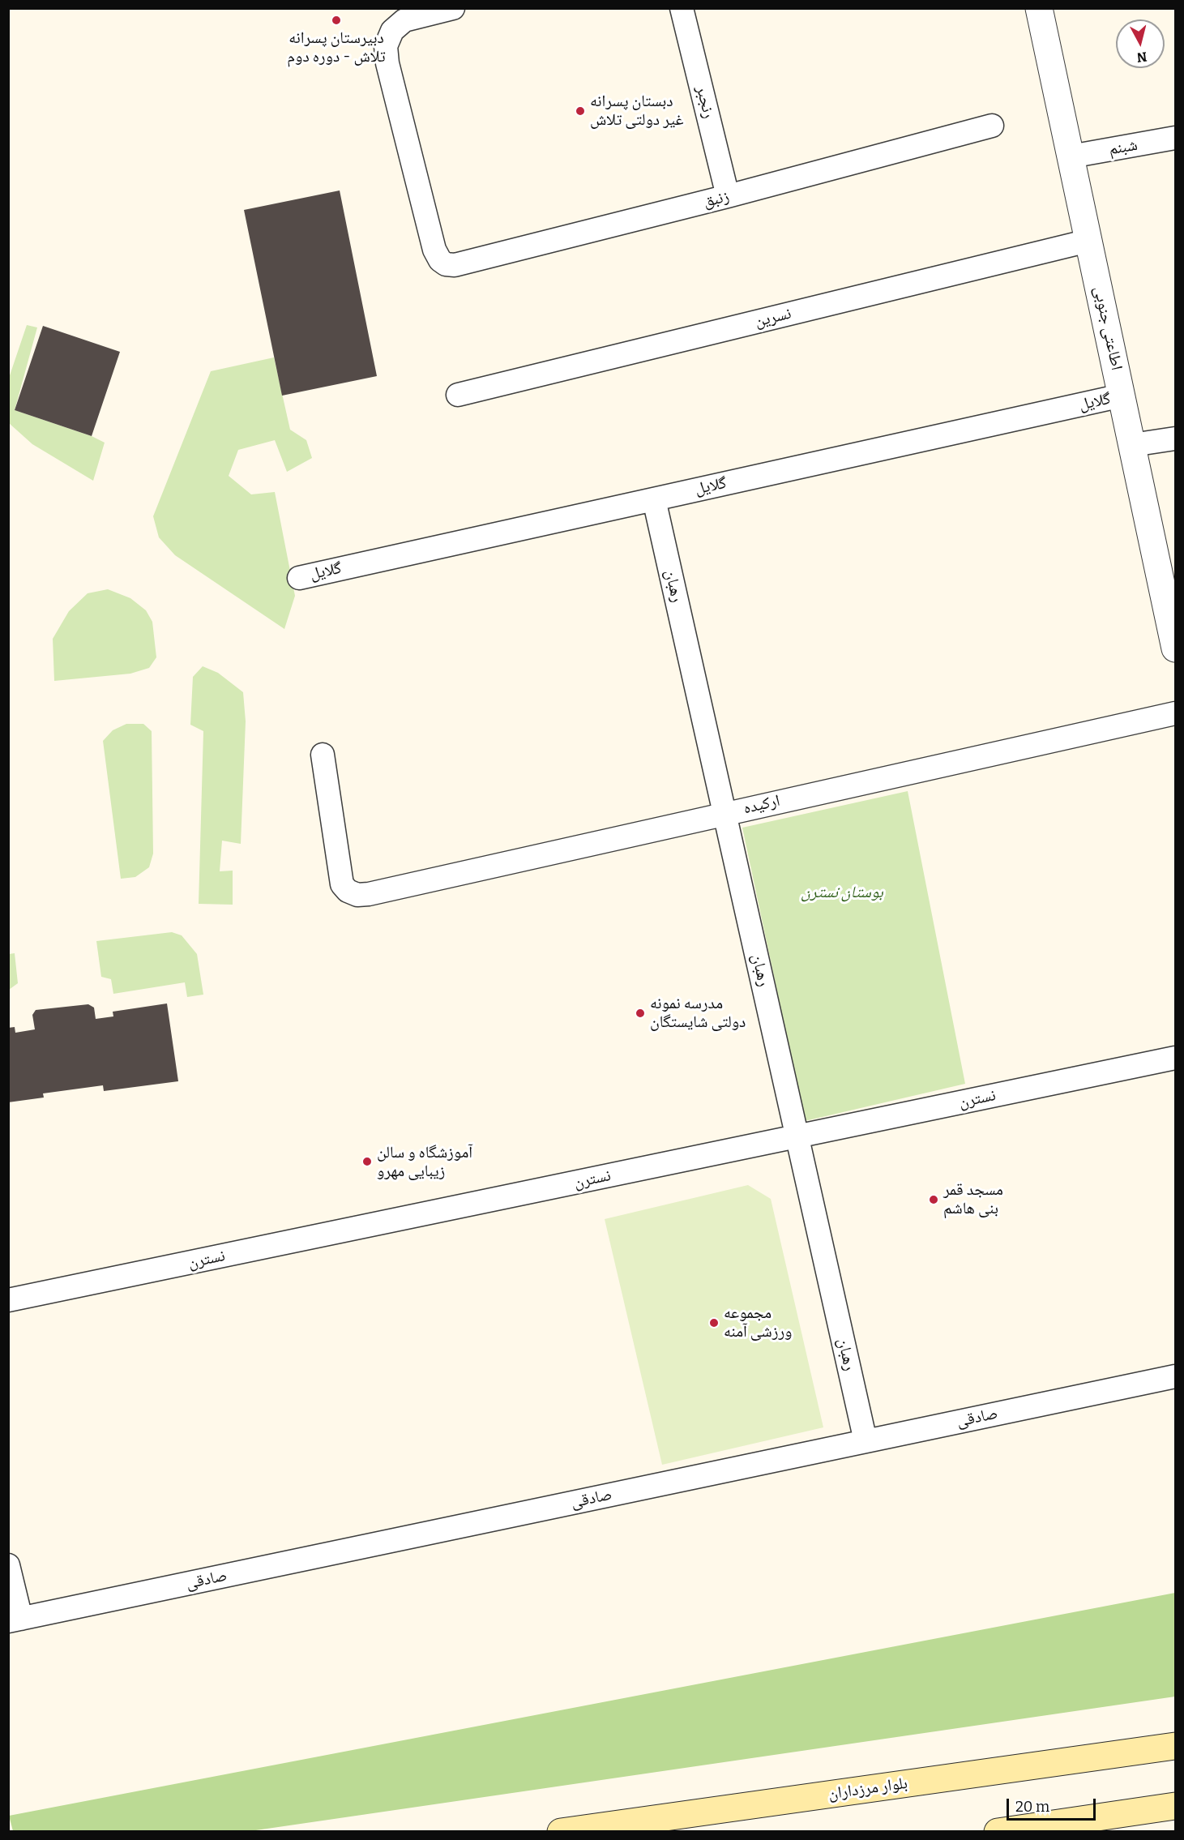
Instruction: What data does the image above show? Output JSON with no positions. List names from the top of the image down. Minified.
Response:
{"streets":{"main road":["بلوار مرزداران"],"street":["رنجبر","شبنم","زنبق","نسرین","اطاعتی جنوبی","گلایل","رهبان","ارکیده","نسترن","صادقی"]},"crossings":[["رنجبر","زنبق"],["شبنم","اطاعتی جنوبی"],["نسرین","اطاعتی جنوبی"],["اطاعتی جنوبی","گلایل"],["گلایل","رهبان"],["رهبان","ارکیده"],["رهبان","نسترن"],["رهبان","صادقی"]],"parks":["بوستان نسترن"],"places":["دبیرستان پسرانه تلاش - دوره دوم","دبستان پسرانه غیر دولتی تلاش","مدرسه نمونه دولتی شایستگان","آموزشگاه و سالن زیبایی مهرو","مسجد قمر بنی هاشم","مجموعه ورزشی آمنه"],"scale_bar":"20 m","north":"bottom"}
